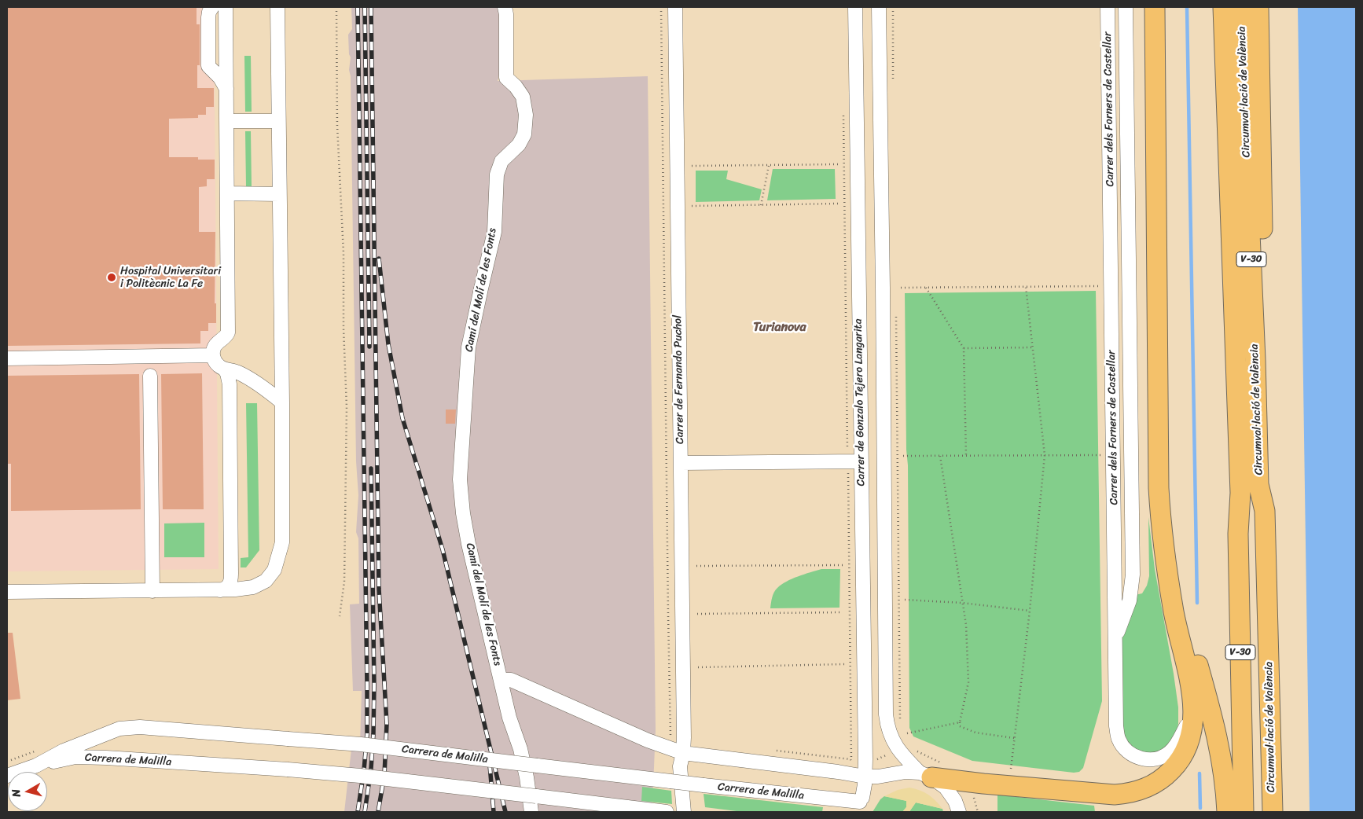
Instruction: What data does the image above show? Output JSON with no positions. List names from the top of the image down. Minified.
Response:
{"streets":{"highway":["Circumval·lació de València","V-30"],"street":["Carrer dels Forners de Castellar","Camí del Molí de les Fonts","Carrer de Fernando Puchol","Carrer de Gonzalo Tejero Langarita","Carrera de Malilla"]},"crossings":[["Carrer de Gonzalo Tejero Langarita","Carrera de Malilla"]],"districts":["Turianova"],"places":["Hospital Universitari i Politècnic La Fe"],"north":"left"}
